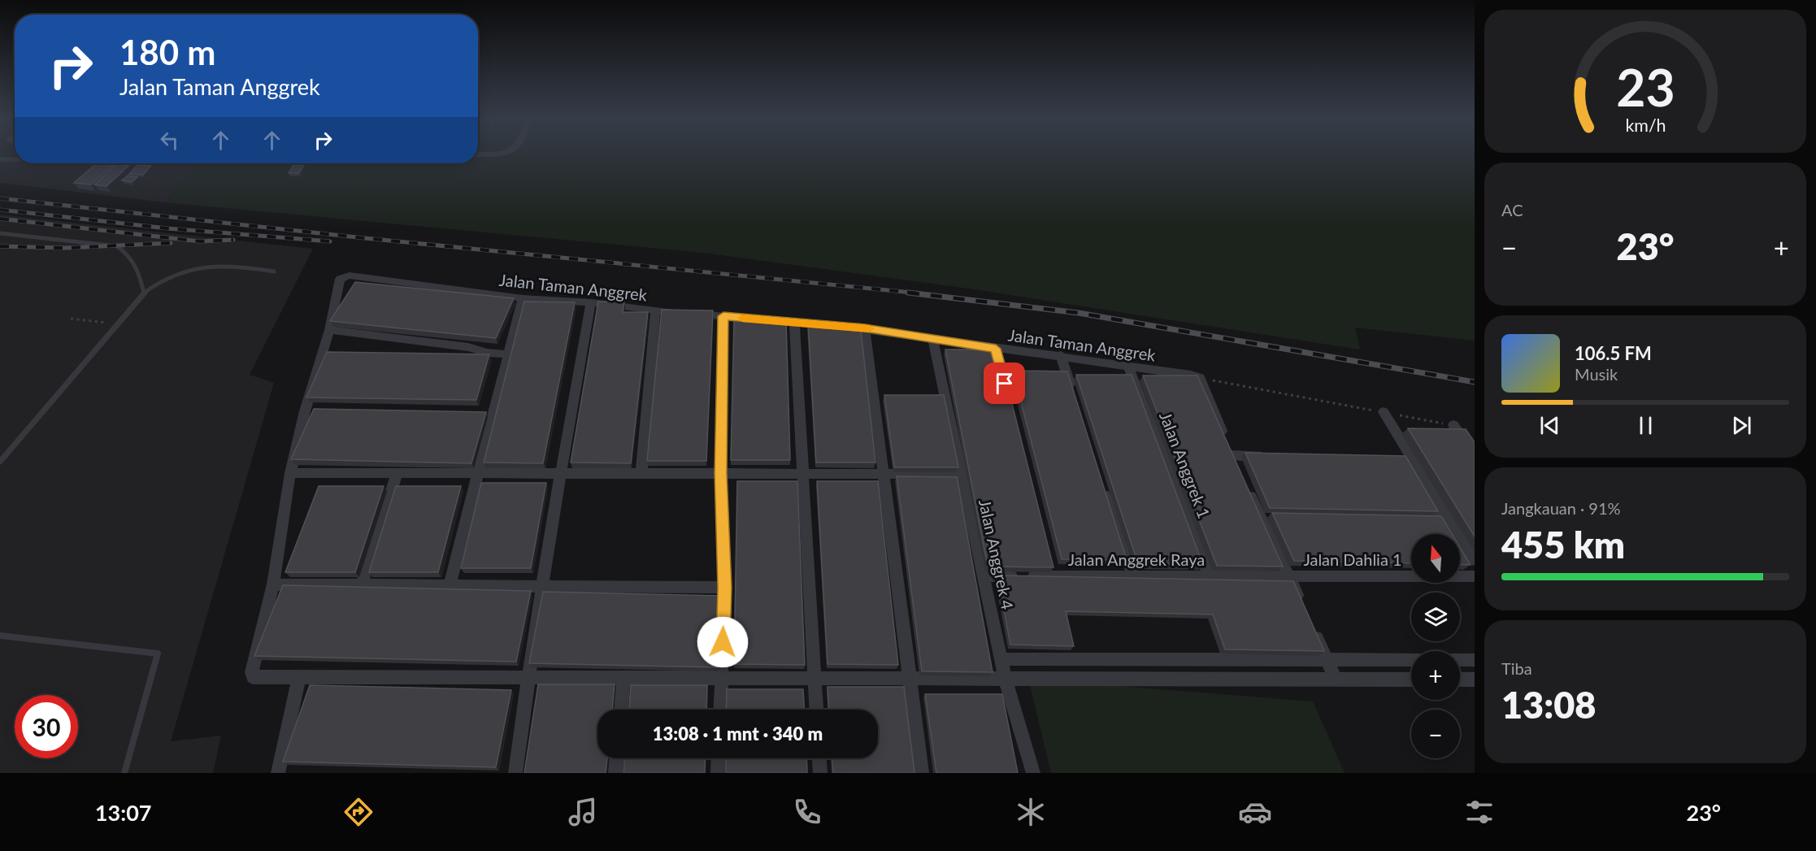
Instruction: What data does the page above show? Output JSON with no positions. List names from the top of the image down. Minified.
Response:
{"streets":{"street":["Jalan Taman Anggrek","Jalan Anggrek 1","Jalan Anggrek 4","Jalan Anggrek Raya","Jalan Dahlia 1"]},"crossings":[["Jalan Taman Anggrek","Jalan Anggrek 1"],["Jalan Taman Anggrek","Jalan Anggrek 4"],["Jalan Anggrek 1","Jalan Anggrek Raya"],["Jalan Anggrek 4","Jalan Anggrek Raya"],["Jalan Anggrek Raya","Jalan Dahlia 1"]],"north":"top","page":{"turn":["180 m","Jalan Taman Anggrek"],"tile":["AC",["Jangkauan · 91%","455 km"],["Tiba","13:08"]],"heat":["−","23°","+"],"song":["106.5 FM","Musik"],"map_buttons":["+","−"],"limit":"30","trip":"13:08 · 1 mnt · 340 m","tabs":["13:07","23°"],"gauge":["23","km/h"]}}
